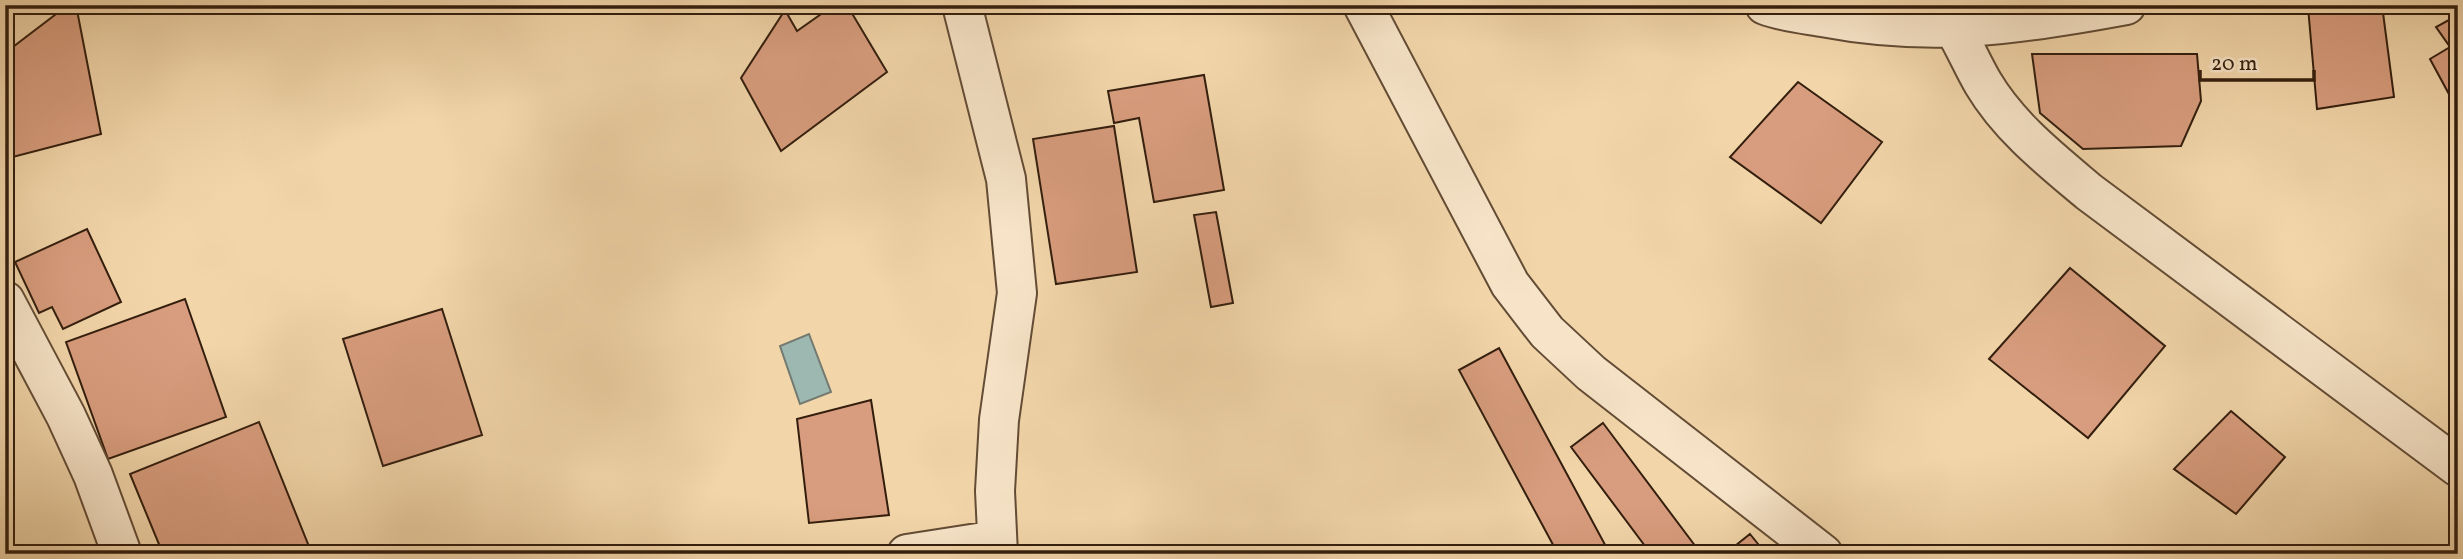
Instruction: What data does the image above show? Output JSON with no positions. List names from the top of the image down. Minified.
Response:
{"scale_bar":"20 m"}
